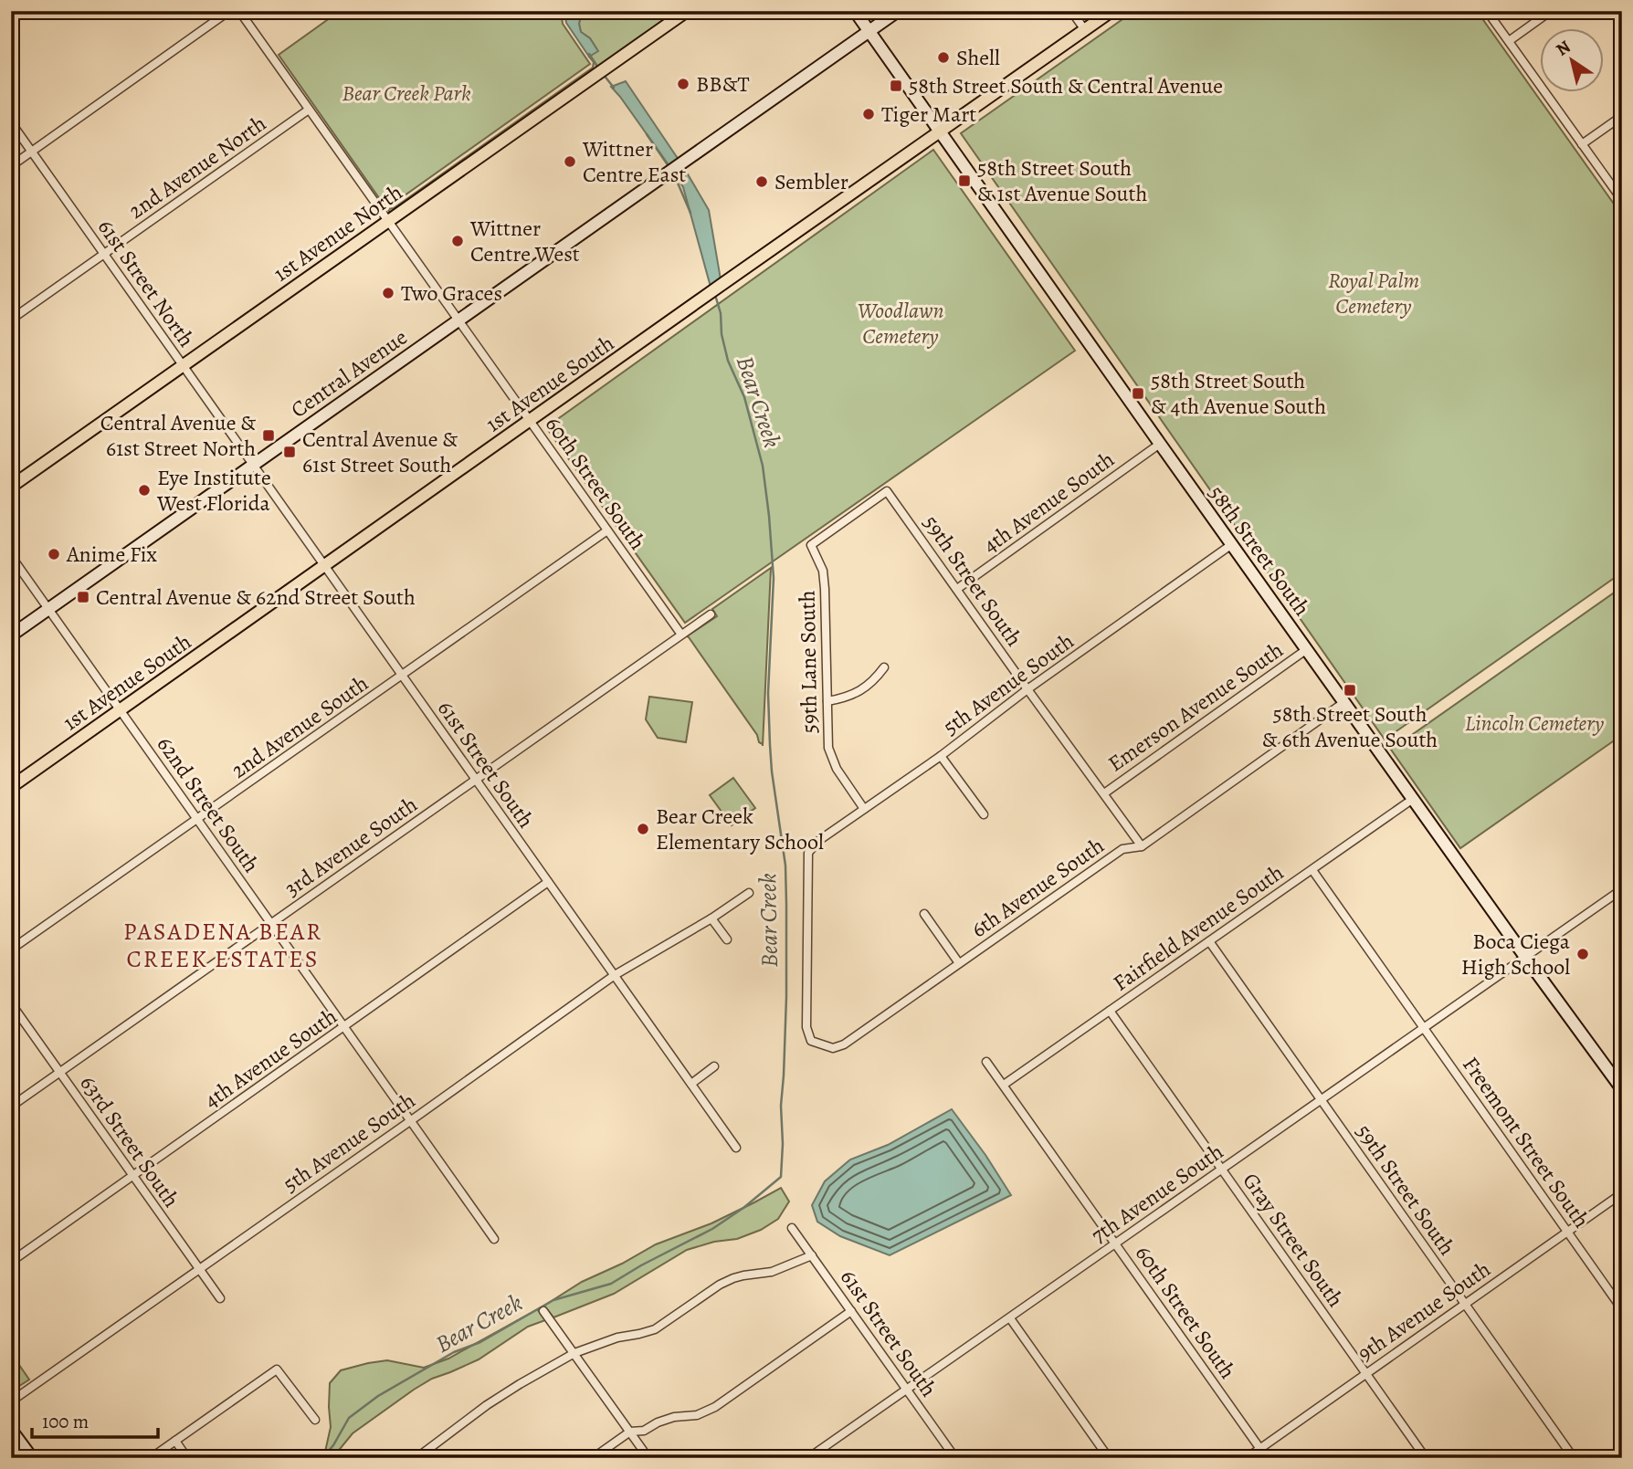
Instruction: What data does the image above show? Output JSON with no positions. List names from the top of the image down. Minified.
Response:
{"streets":{"main road":["1st Avenue North","1st Avenue South"],"street":["2nd Avenue North","61st Street North","Central Avenue","60th Street South","4th Avenue South","58th Street South","59th Street South","59th Lane South","5th Avenue South","Emerson Avenue South","2nd Avenue South","61st Street South","62nd Street South","3rd Avenue South","6th Avenue South","Fairfield Avenue South","63rd Street South","Freemont Street South","7th Avenue South","Gray Street South","9th Avenue South"]},"crossings":[["2nd Avenue North","61st Street North"],["2nd Avenue North","60th Street South"],["1st Avenue North","61st Street North"],["1st Avenue North","60th Street South"],["61st Street North","Central Avenue"],["61st Street North","61st Street South"],["Central Avenue","60th Street South"],["Central Avenue","58th Street South"],["Central Avenue","61st Street South"],["Central Avenue","62nd Street South"],["1st Avenue South","60th Street South"],["1st Avenue South","58th Street South"],["1st Avenue South","61st Street South"],["1st Avenue South","62nd Street South"],["60th Street South","2nd Avenue South"],["60th Street South","3rd Avenue South"],["60th Street South","Fairfield Avenue South"],["60th Street South","7th Avenue South"],["60th Street South","9th Avenue South"],["4th Avenue South","58th Street South"],["4th Avenue South","59th Street South"],["4th Avenue South","61st Street South"],["4th Avenue South","62nd Street South"],["4th Avenue South","63rd Street South"],["58th Street South","5th Avenue South"],["58th Street South","Emerson Avenue South"],["58th Street South","6th Avenue South"],["58th Street South","Fairfield Avenue South"],["58th Street South","7th Avenue South"],["59th Street South","59th Lane South"],["59th Street South","5th Avenue South"],["59th Street South","Emerson Avenue South"],["59th Street South","6th Avenue South"],["59th Street South","Fairfield Avenue South"],["59th Street South","7th Avenue South"],["59th Street South","9th Avenue South"],["59th Lane South","5th Avenue South"],["5th Avenue South","61st Street South"],["5th Avenue South","62nd Street South"],["5th Avenue South","6th Avenue South"],["5th Avenue South","63rd Street South"],["2nd Avenue South","61st Street South"],["2nd Avenue South","62nd Street South"],["61st Street South","3rd Avenue South"],["61st Street South","7th Avenue South"],["62nd Street South","3rd Avenue South"],["3rd Avenue South","63rd Street South"],["Fairfield Avenue South","Freemont Street South"],["Fairfield Avenue South","Gray Street South"],["Freemont Street South","7th Avenue South"],["Freemont Street South","9th Avenue South"],["7th Avenue South","Gray Street South"],["Gray Street South","9th Avenue South"]],"districts":["PASADENA BEAR CREEK ESTATES"],"water":["Bear Creek"],"parks":["Bear Creek Park","Royal Palm Cemetery","Woodlawn Cemetery","Lincoln Cemetery"],"places":{"other":["Shell","BB&T","Tiger Mart","Wittner Centre East","Sembler","Wittner Centre West","Two Graces","Eye Institute West Florida","Anime Fix","Bear Creek Elementary School","Boca Ciega High School"],"transit":["58th Street South & Central Avenue","58th Street South & 1st Avenue South","58th Street South & 4th Avenue South","Central Avenue & 61st Street North","Central Avenue & 61st Street South","Central Avenue & 62nd Street South","58th Street South & 6th Avenue South"]},"scale_bar":"100 m","north":"top left"}
